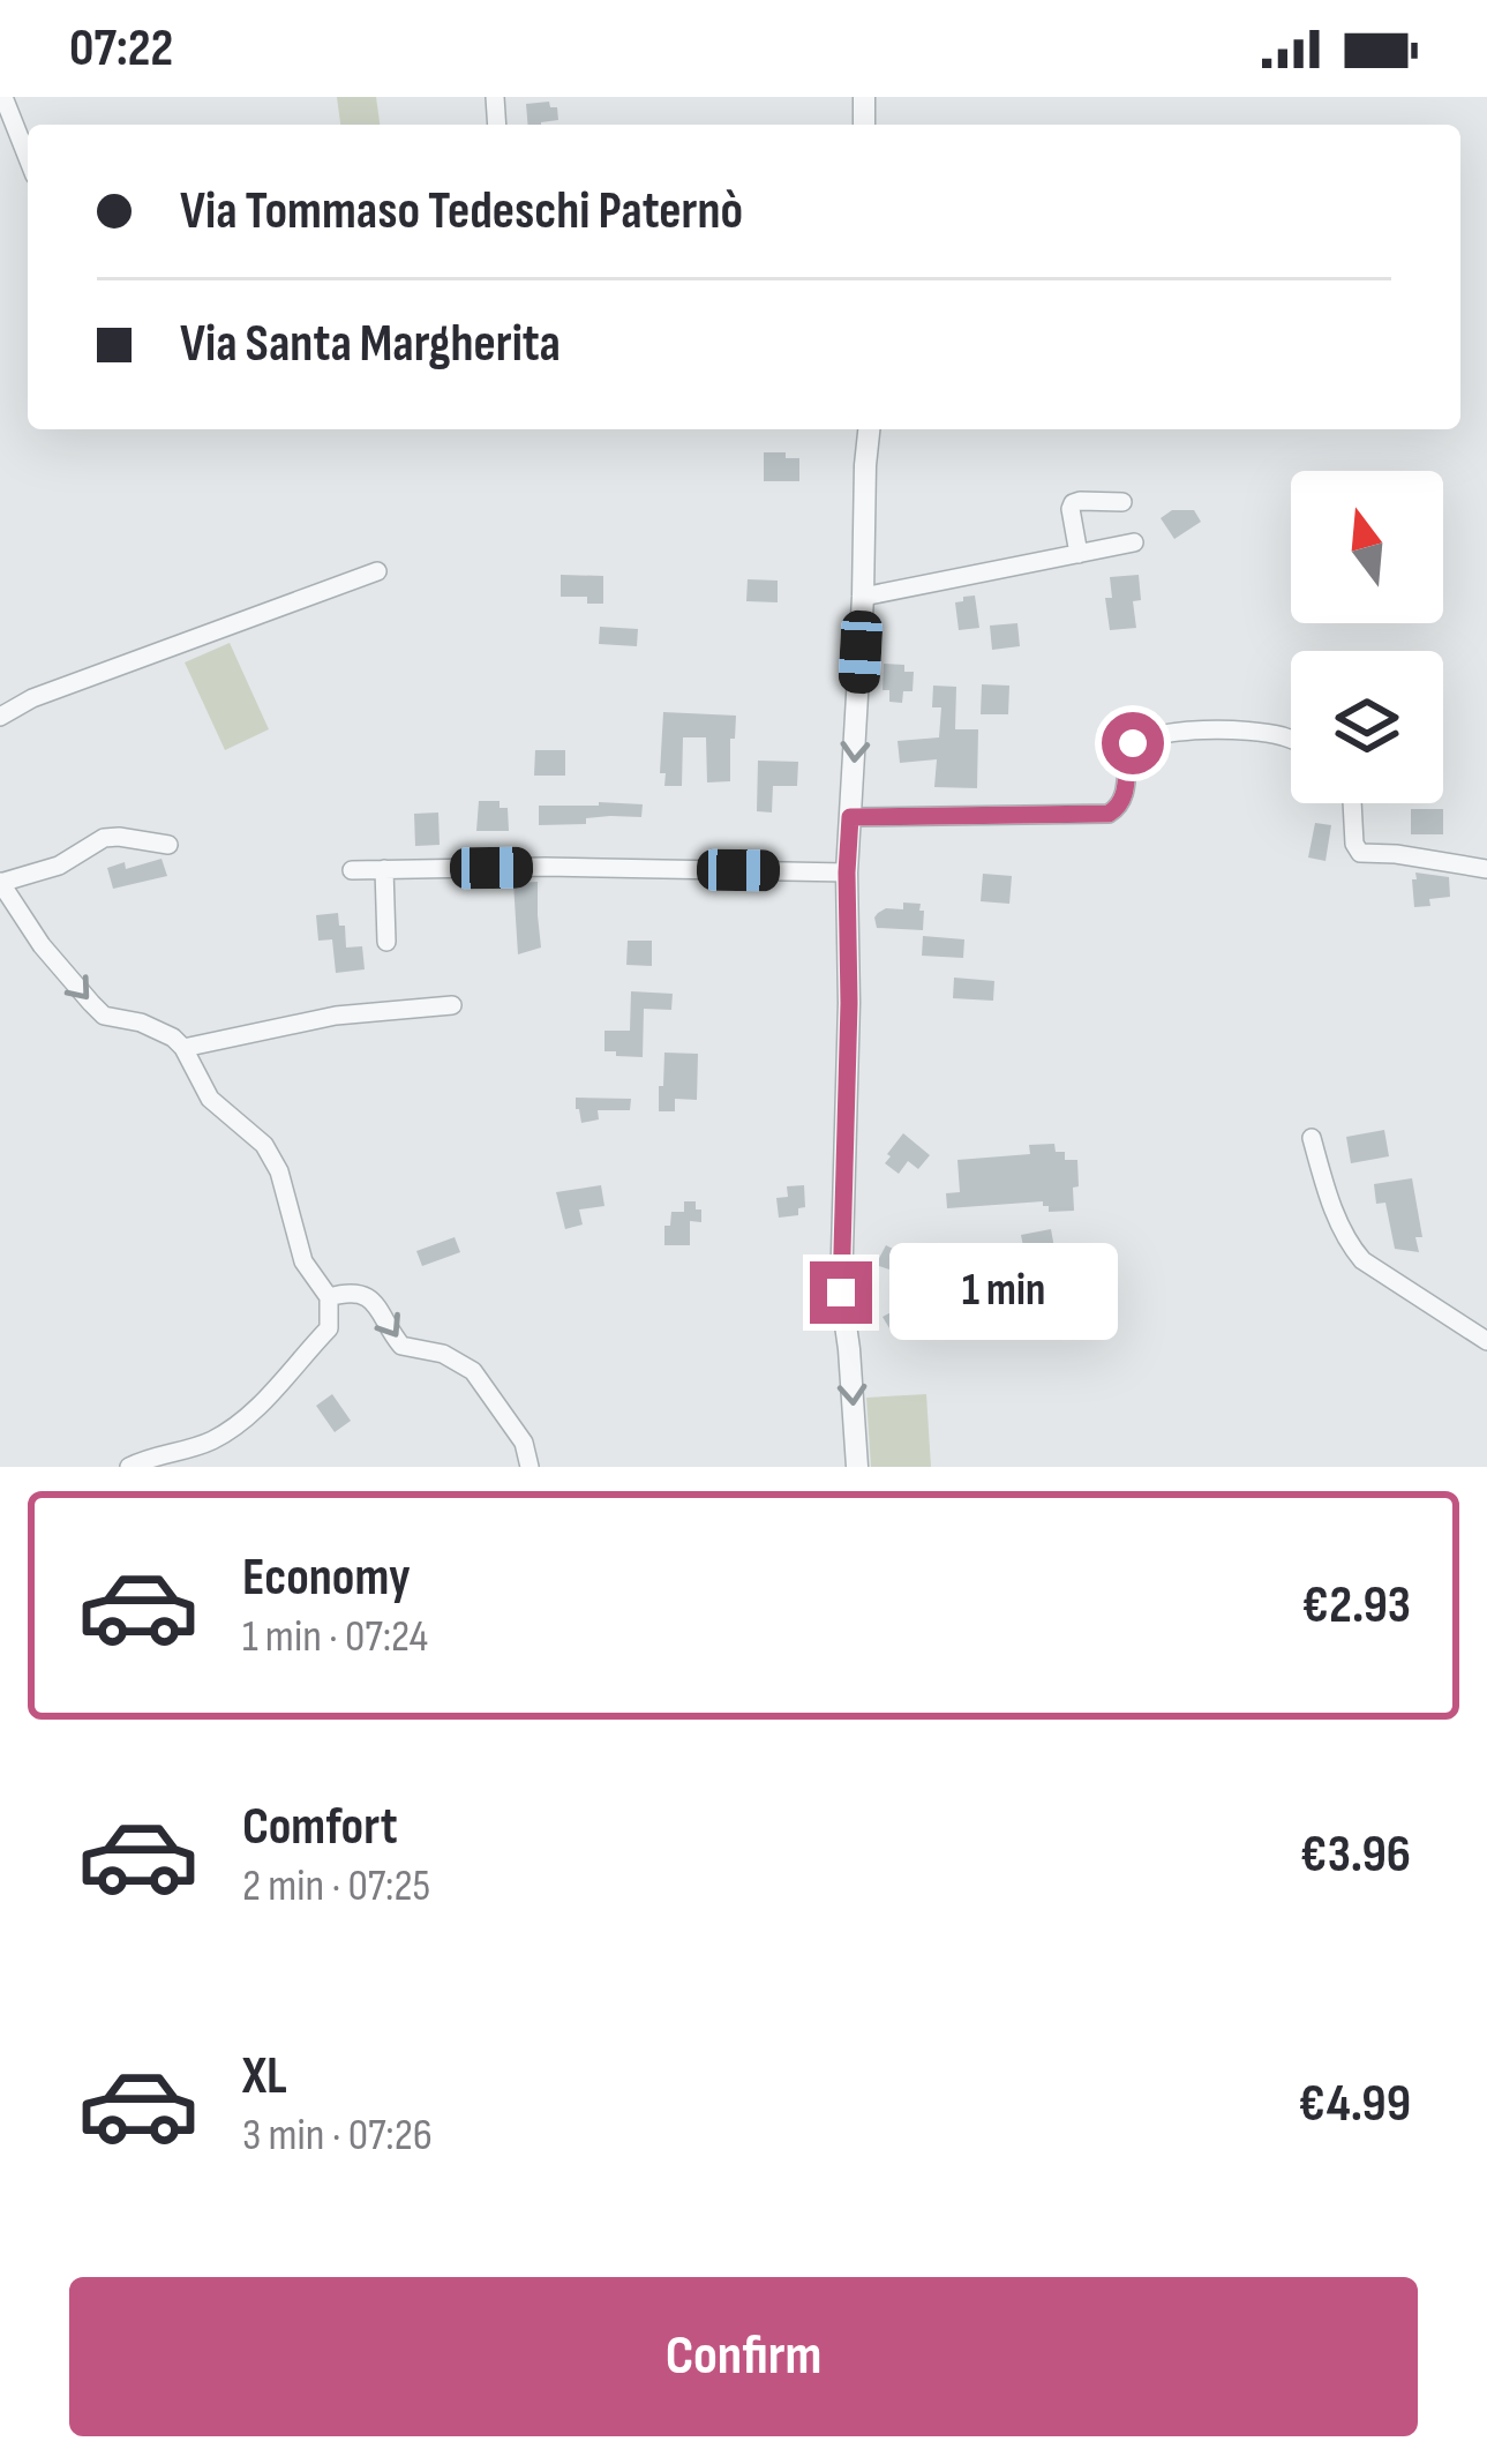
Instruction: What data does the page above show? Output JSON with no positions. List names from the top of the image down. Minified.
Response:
{"north":"top","page":{"status":"07:22","banner":["Via Tommaso Tedeschi Paternò","Via Santa Margherita"],"bubble":"1 min","list":[{"name":"Economy","note":"1 min · 07:24","value":"€2.93"},{"name":"Comfort","note":"2 min · 07:25","value":"€3.96"},{"name":"XL","note":"3 min · 07:26","value":"€4.99"}],"buttons":"Confirm"}}
